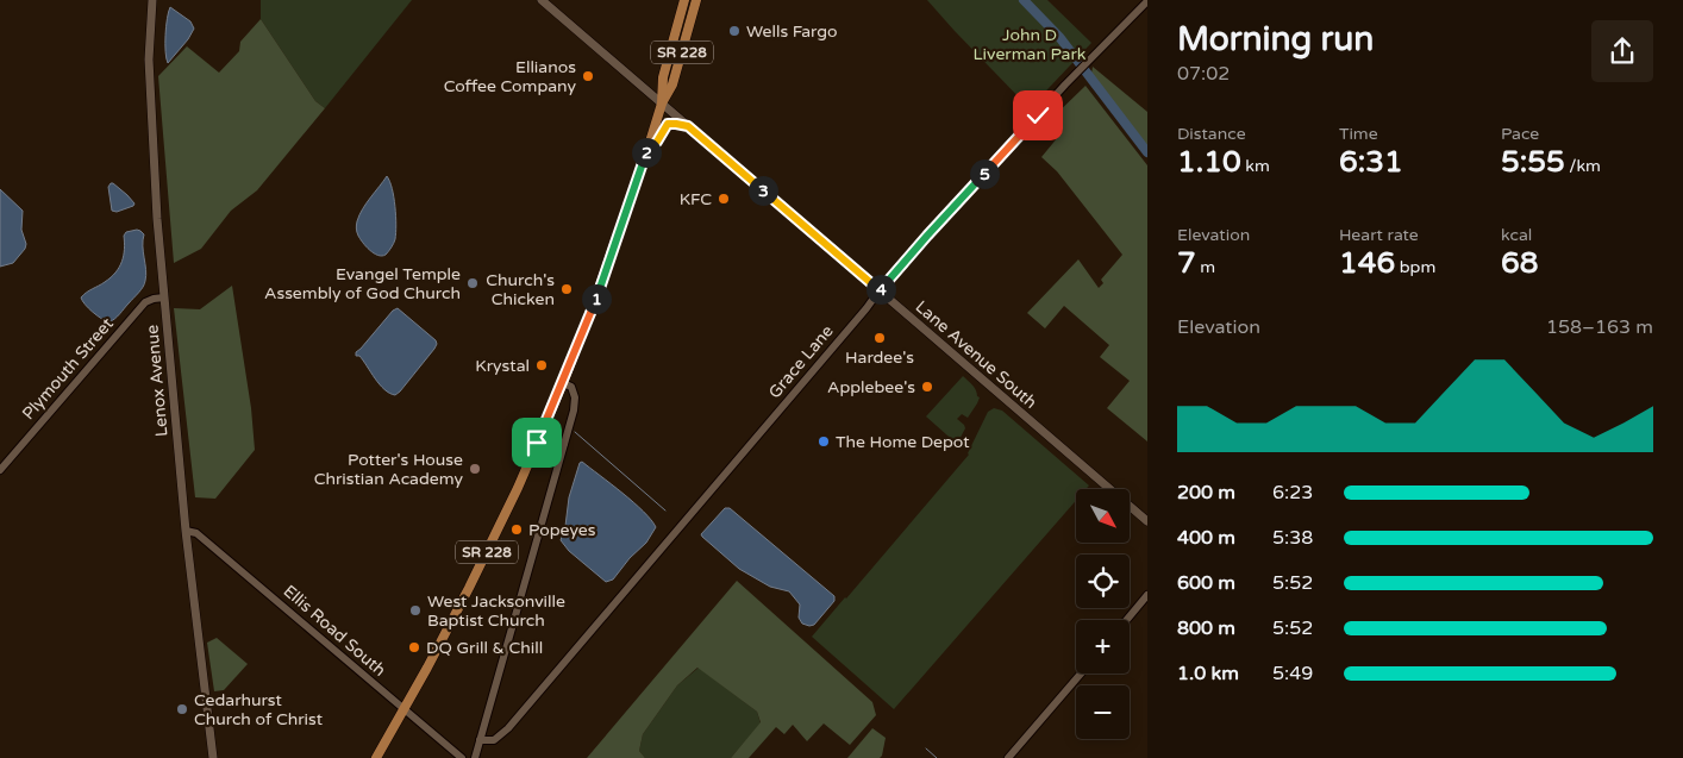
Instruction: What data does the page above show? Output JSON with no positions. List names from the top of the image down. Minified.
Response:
{"streets":{"main road":["SR 228","Lane Avenue South","Lenox Avenue"],"street":["Grace Lane","Plymouth Street","Ellis Road South"]},"crossings":[["SR 228","Lane Avenue South"],["SR 228","Ellis Road South"],["Lane Avenue South","Grace Lane"],["Plymouth Street","Lenox Avenue"],["Lenox Avenue","Ellis Road South"]],"parks":["John D Liverman Park"],"places":["Wells Fargo","Ellianos Coffee Company","KFC","Evangel Temple Assembly of God Church","Church's Chicken","Hardee's","Krystal","Applebee's","The Home Depot","Potter's House Christian Academy","Popeyes","West Jacksonville Baptist Church","DQ Grill & Chill","Cedarhurst Church of Christ"],"north":"bottom right","page":{"heading":["Morning run","07:02"],"stats":[["Distance","1.10 km"],["Time","6:31"],["Pace","5:55 /km"],["Elevation","7 m"],["Heart rate","146 bpm"],["kcal","68"]],"pins":["2","5","3","4","1"],"chart":["Elevation","158–163 m"],"list":[{"name":"200 m","note":"6:23"},{"name":"400 m","note":"5:38"},{"name":"600 m","note":"5:52"},{"name":"800 m","note":"5:52"},{"name":"1.0 km","note":"5:49"}],"map_buttons":["+","−"]}}
